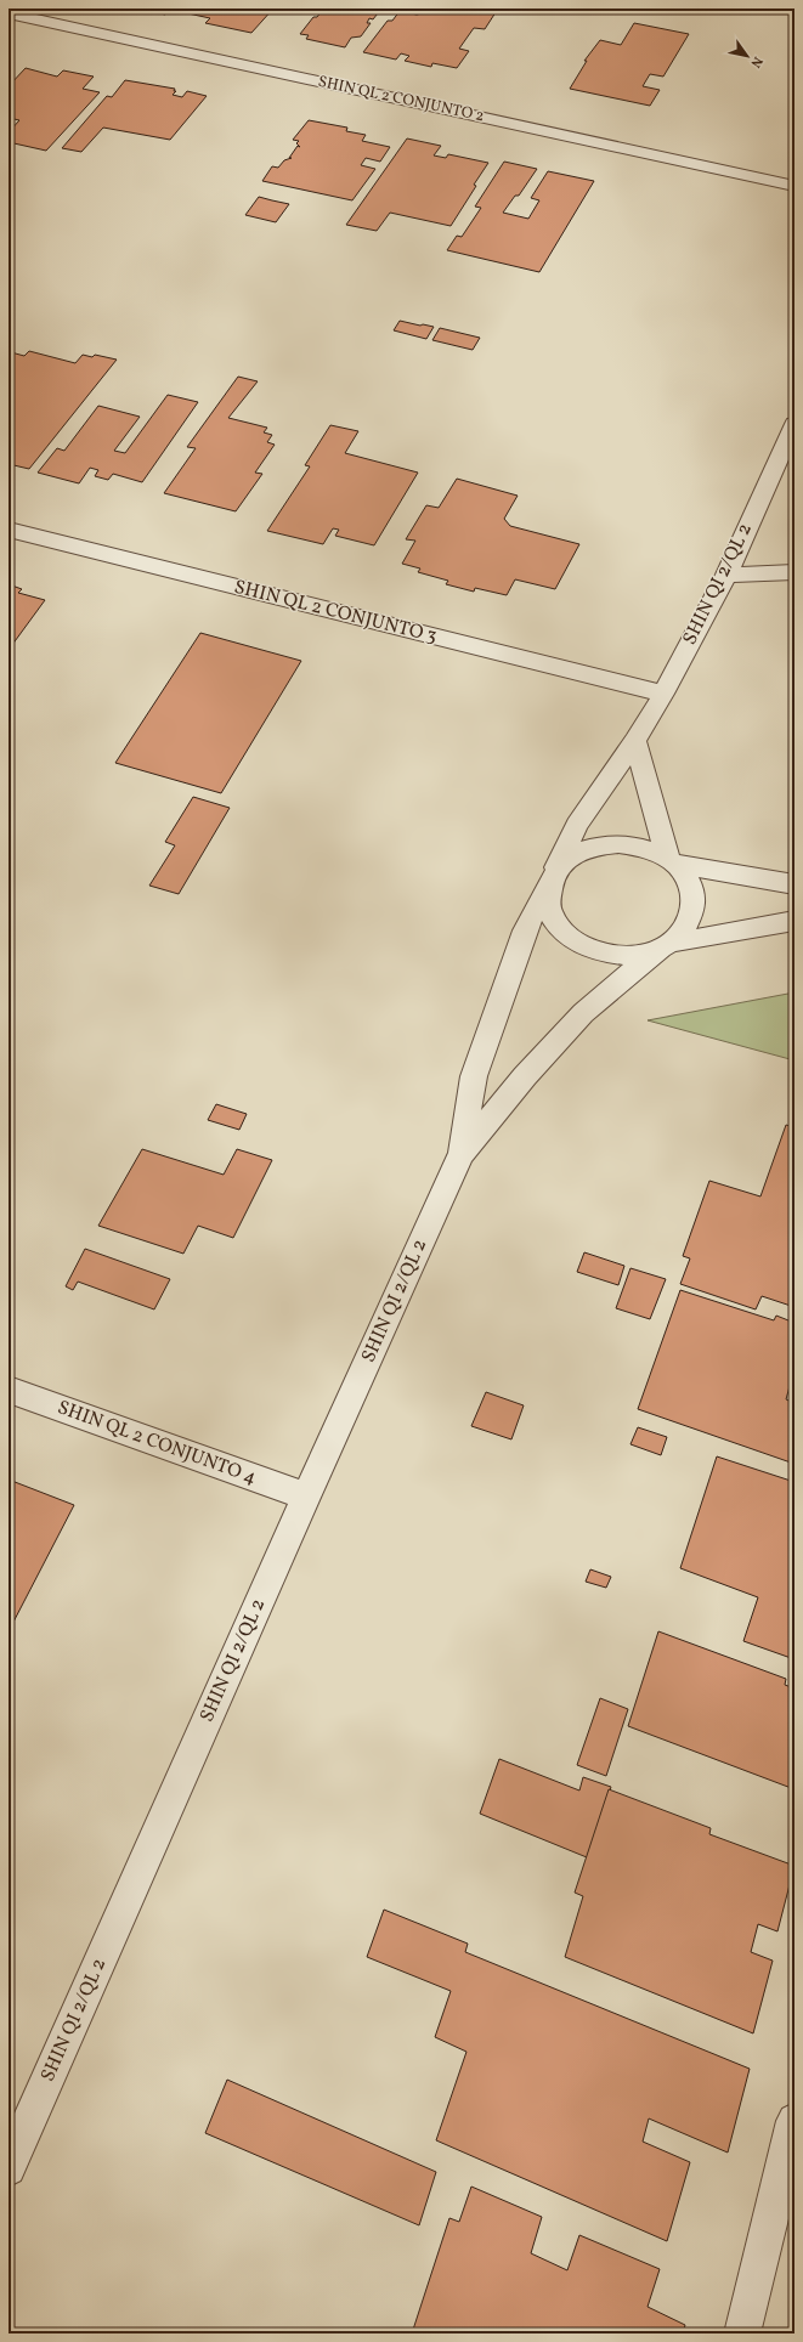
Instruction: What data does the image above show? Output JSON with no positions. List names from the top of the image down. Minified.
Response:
{"streets":{"street":["SHIN QL 2 CONJUNTO 2","SHIN QI 2/QL 2","SHIN QL 2 CONJUNTO 3","SHIN QL 2 CONJUNTO 4"]},"crossings":[["SHIN QI 2/QL 2","SHIN QL 2 CONJUNTO 3"],["SHIN QI 2/QL 2","SHIN QL 2 CONJUNTO 4"]],"north":"bottom right"}
